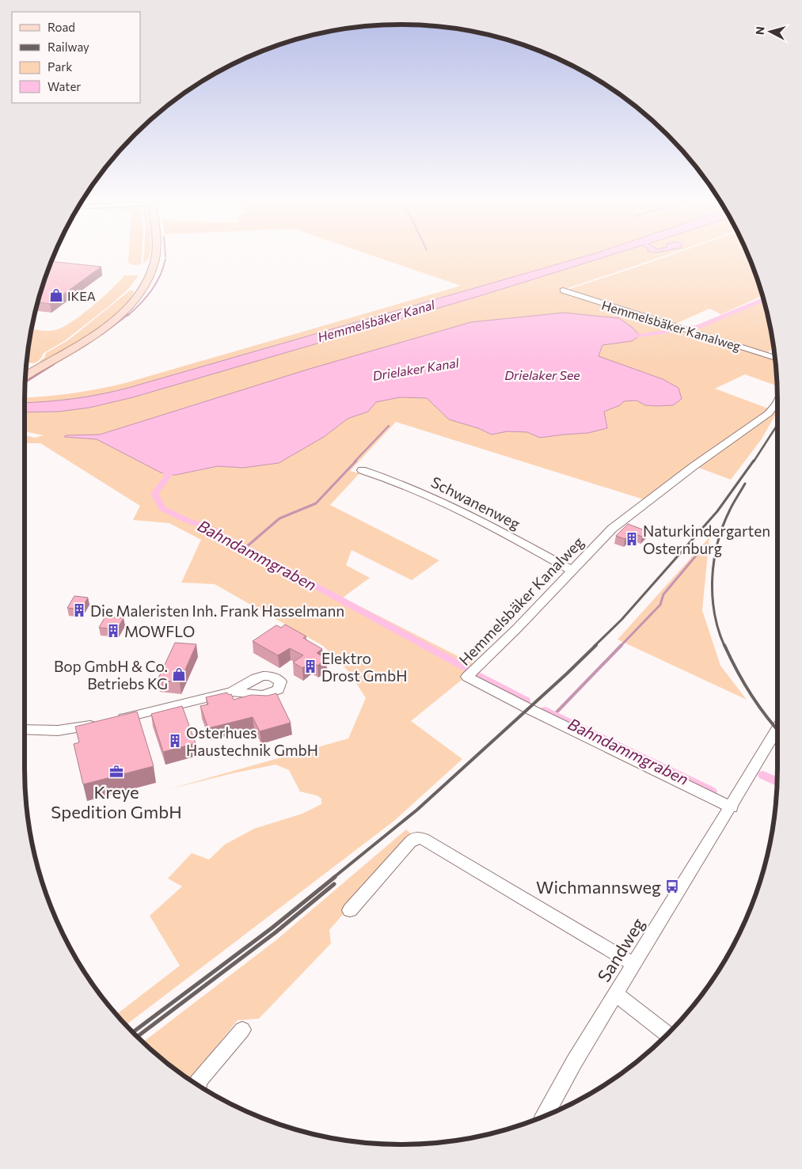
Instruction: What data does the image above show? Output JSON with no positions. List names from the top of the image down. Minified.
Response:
{"streets":{"street":["Hemmelsbäker Kanalweg","Schwanenweg","Sandweg"]},"crossings":[["Hemmelsbäker Kanalweg","Schwanenweg"],["Hemmelsbäker Kanalweg","Sandweg"]],"water":["Hemmelsbäker Kanal","Drielaker Kanal","Drielaker See","Bahndammgraben"],"places":{"shop":["IKEA","Bop GmbH & Co. Betriebs KG"],"building":["Naturkindergarten Osternburg","Die Maleristen Inh. Frank Hasselmann","MOWFLO","Elektro Drost GmbH","Osterhues Haustechnik GmbH"],"office":["Kreye Spedition GmbH"],"bus stop":["Wichmannsweg"]},"legend":["Road","Railway","Park","Water"],"north":"left"}
